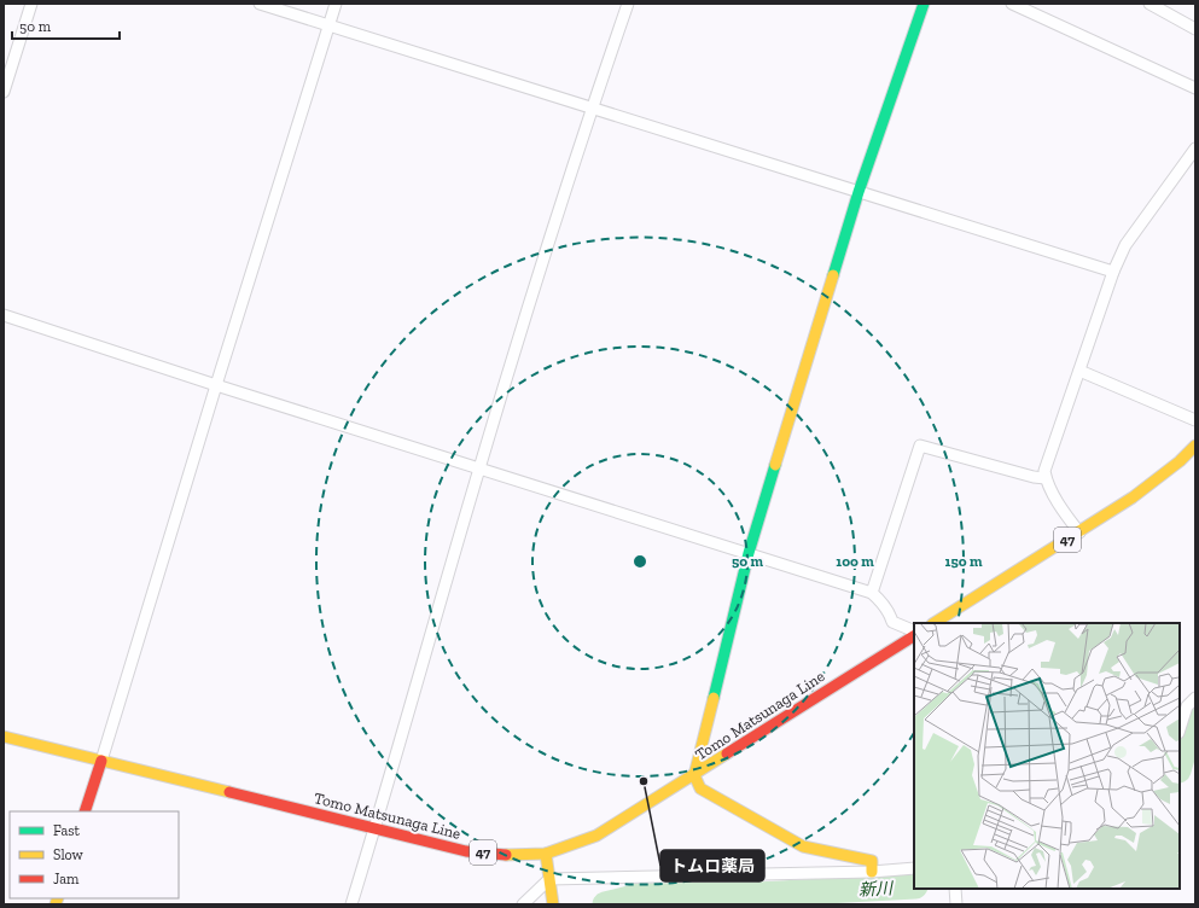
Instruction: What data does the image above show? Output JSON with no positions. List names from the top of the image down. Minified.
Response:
{"streets":{"main road":["47","Tomo Matsunaga Line"]},"water":["新川"],"places":["トムロ薬局"],"legend":["Fast","Slow","Jam"],"scale_bar":"50 m","rings":["50 m","100 m","150 m"]}
